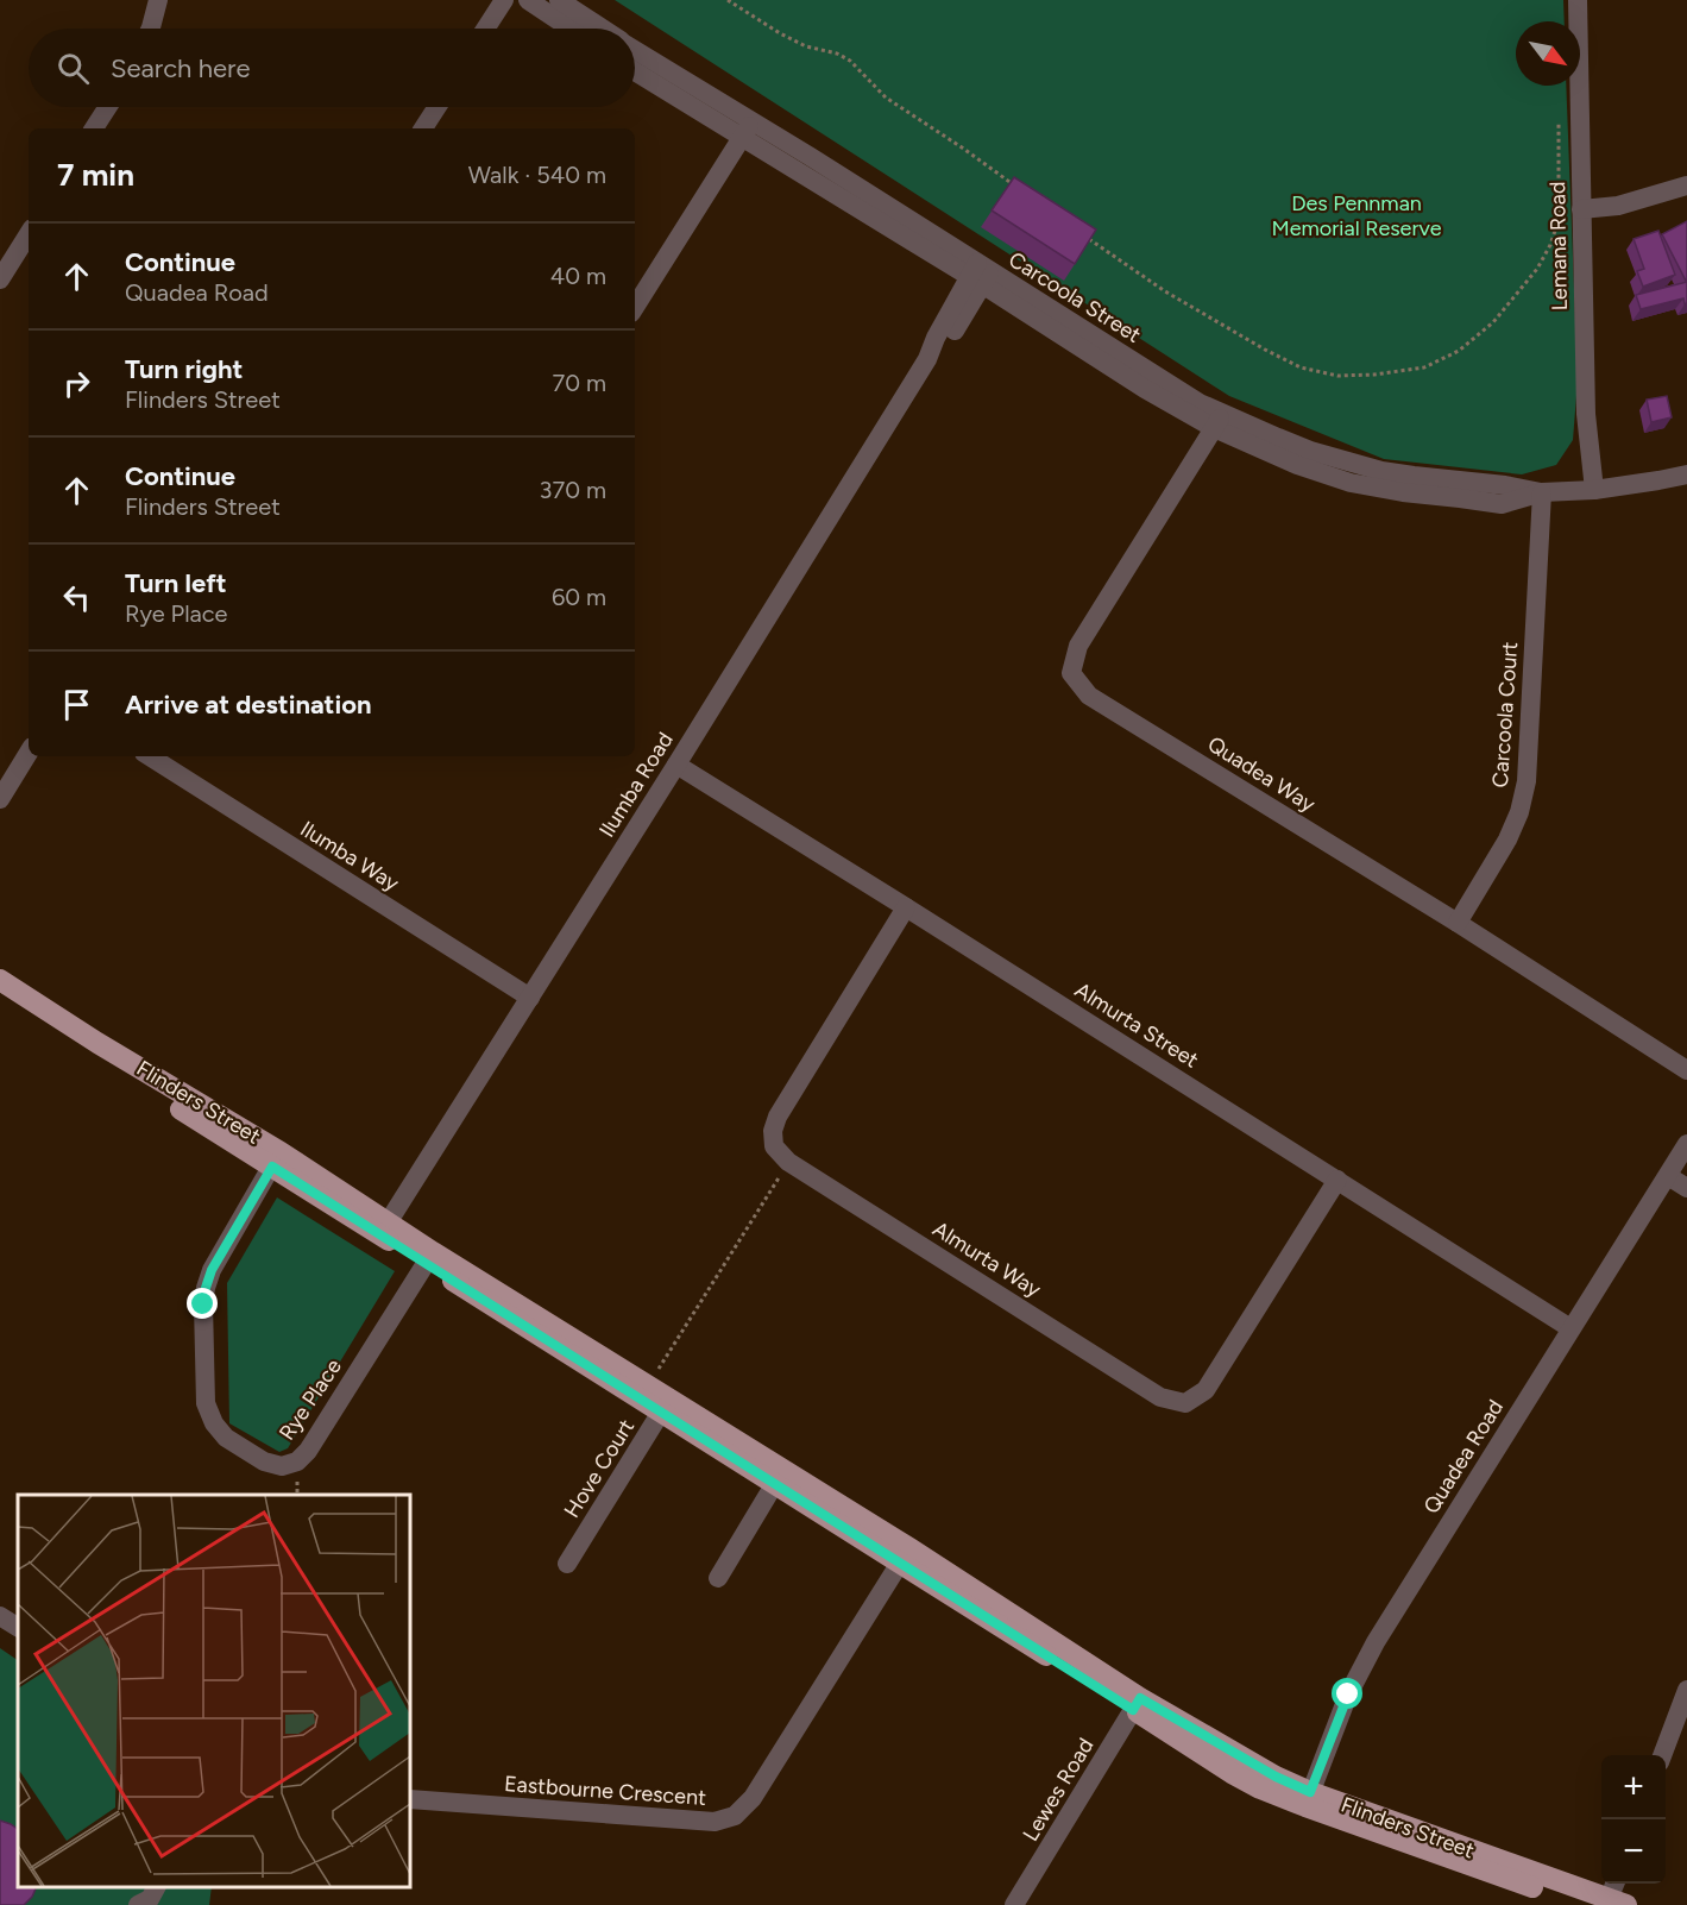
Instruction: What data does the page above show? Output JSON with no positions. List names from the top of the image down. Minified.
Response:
{"streets":{"main road":["Flinders Street"],"street":["Lemana Road","Carcoola Street","Carcoola Court","Quadea Way","Ilumba Road","Ilumba Way","Almurta Street","Almurta Way","Rye Place","Quadea Road","Hove Court","Lewes Road","Eastbourne Crescent"]},"crossings":[["Lemana Road","Carcoola Street"],["Carcoola Street","Carcoola Court"],["Carcoola Street","Quadea Way"],["Carcoola Street","Ilumba Road"],["Carcoola Court","Quadea Way"],["Ilumba Road","Ilumba Way"],["Ilumba Road","Almurta Street"],["Ilumba Road","Flinders Street"],["Almurta Street","Almurta Way"],["Almurta Street","Quadea Road"],["Flinders Street","Rye Place"],["Flinders Street","Quadea Road"],["Flinders Street","Hove Court"],["Flinders Street","Lewes Road"],["Flinders Street","Eastbourne Crescent"]],"parks":["Des Pennman Memorial Reserve"],"north":"bottom right","page":{"search":"Search here","heading":["7 min","Walk · 540 m"],"list":[["Continue","Quadea Road","40 m"],["Turn right","Flinders Street","70 m"],["Continue","Flinders Street","370 m"],["Turn left","Rye Place","60 m"],"Arrive at destination"],"map_buttons":["+","−"]}}
